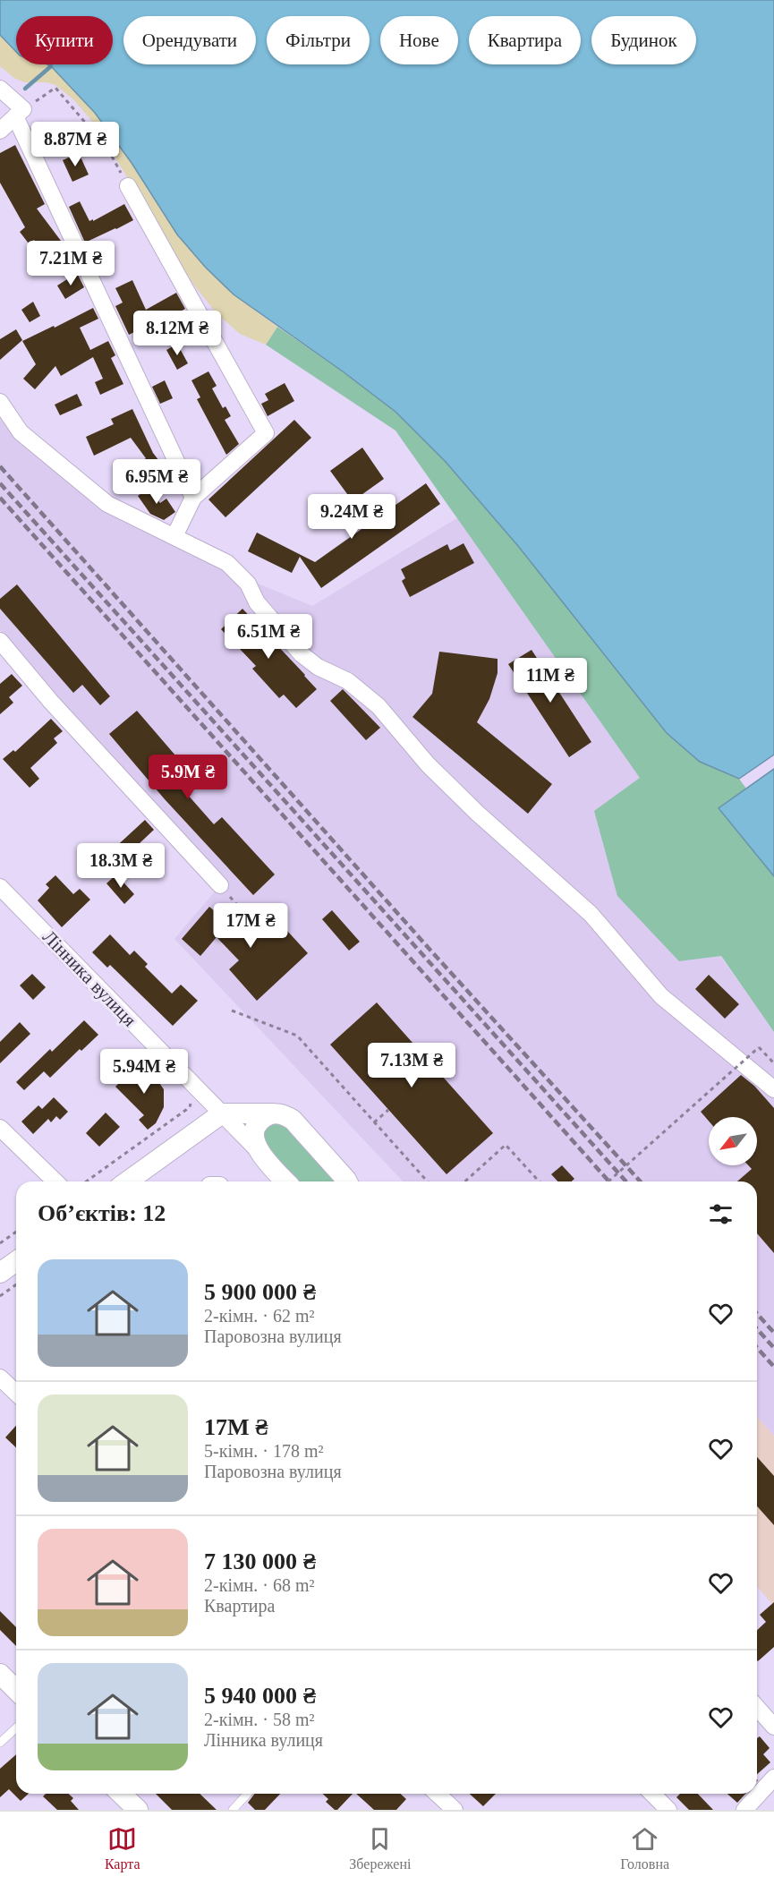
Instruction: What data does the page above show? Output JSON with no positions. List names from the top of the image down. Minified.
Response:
{"streets":{"street":["Лінника вулиця"]},"north":"bottom left","page":{"chip":["Купити","Орендувати","Фільтри","Нове","Квартира","Будинок"],"price":["8.87M ₴","7.21M ₴","8.12M ₴","6.95M ₴","9.24M ₴","6.51M ₴","11M ₴","5.9M ₴","18.3M ₴","17M ₴","7.13M ₴","5.94M ₴"],"heading":"Об’єктів: 12","list":[{"name":"5 900 000 ₴","note":"2-кімн. · 62 m² · Паровозна вулиця"},{"name":"17M ₴","note":"5-кімн. · 178 m² · Паровозна вулиця"},{"name":"7 130 000 ₴","note":"2-кімн. · 68 m² · Квартира"},{"name":"5 940 000 ₴","note":"2-кімн. · 58 m² · Лінника вулиця"}],"tabs":["Карта","Збережені","Головна"]}}
